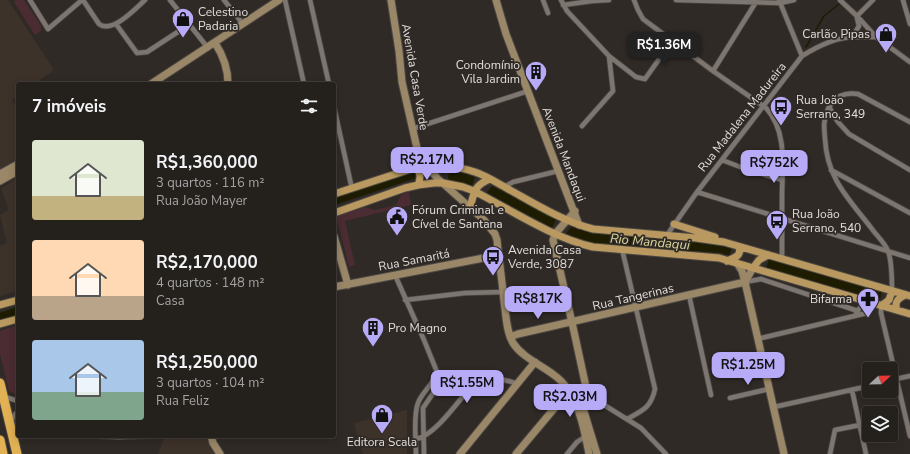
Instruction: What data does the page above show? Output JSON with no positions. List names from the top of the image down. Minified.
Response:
{"streets":{"main road":["Avenida Casa Verde","Avenida Mandaqui","Rua Samaritá","Rua Tangerinas"],"street":["Rua Madalena Madureira"]},"crossings":[["Avenida Casa Verde","Rua Samaritá"],["Avenida Casa Verde","Rua Tangerinas"]],"water":["Rio Mandaqui"],"places":{"shop":["Celestino Padaria","Carlão Pipas","Editora Scala"],"building":["Condomínio Vila Jardim","Pro Magno"],"bus stop":["Rua João Serrano, 349","Rua João Serrano, 540","Avenida Casa Verde, 3087"],"public building":["Fórum Criminal e Cível de Santana"],"pharmacy":["Bifarma"]},"north":"right","page":{"price":["R$1.36M","R$2.17M","R$752K","R$817K","R$1.25M","R$1.55M","R$2.03M"],"heading":"7 imóveis","list":[{"name":"R$1,360,000","note":"3 quartos · 116 m² · Rua João Mayer"},{"name":"R$2,170,000","note":"4 quartos · 148 m² · Casa"},{"name":"R$1,250,000","note":"3 quartos · 104 m² · Rua Feliz"}]}}
